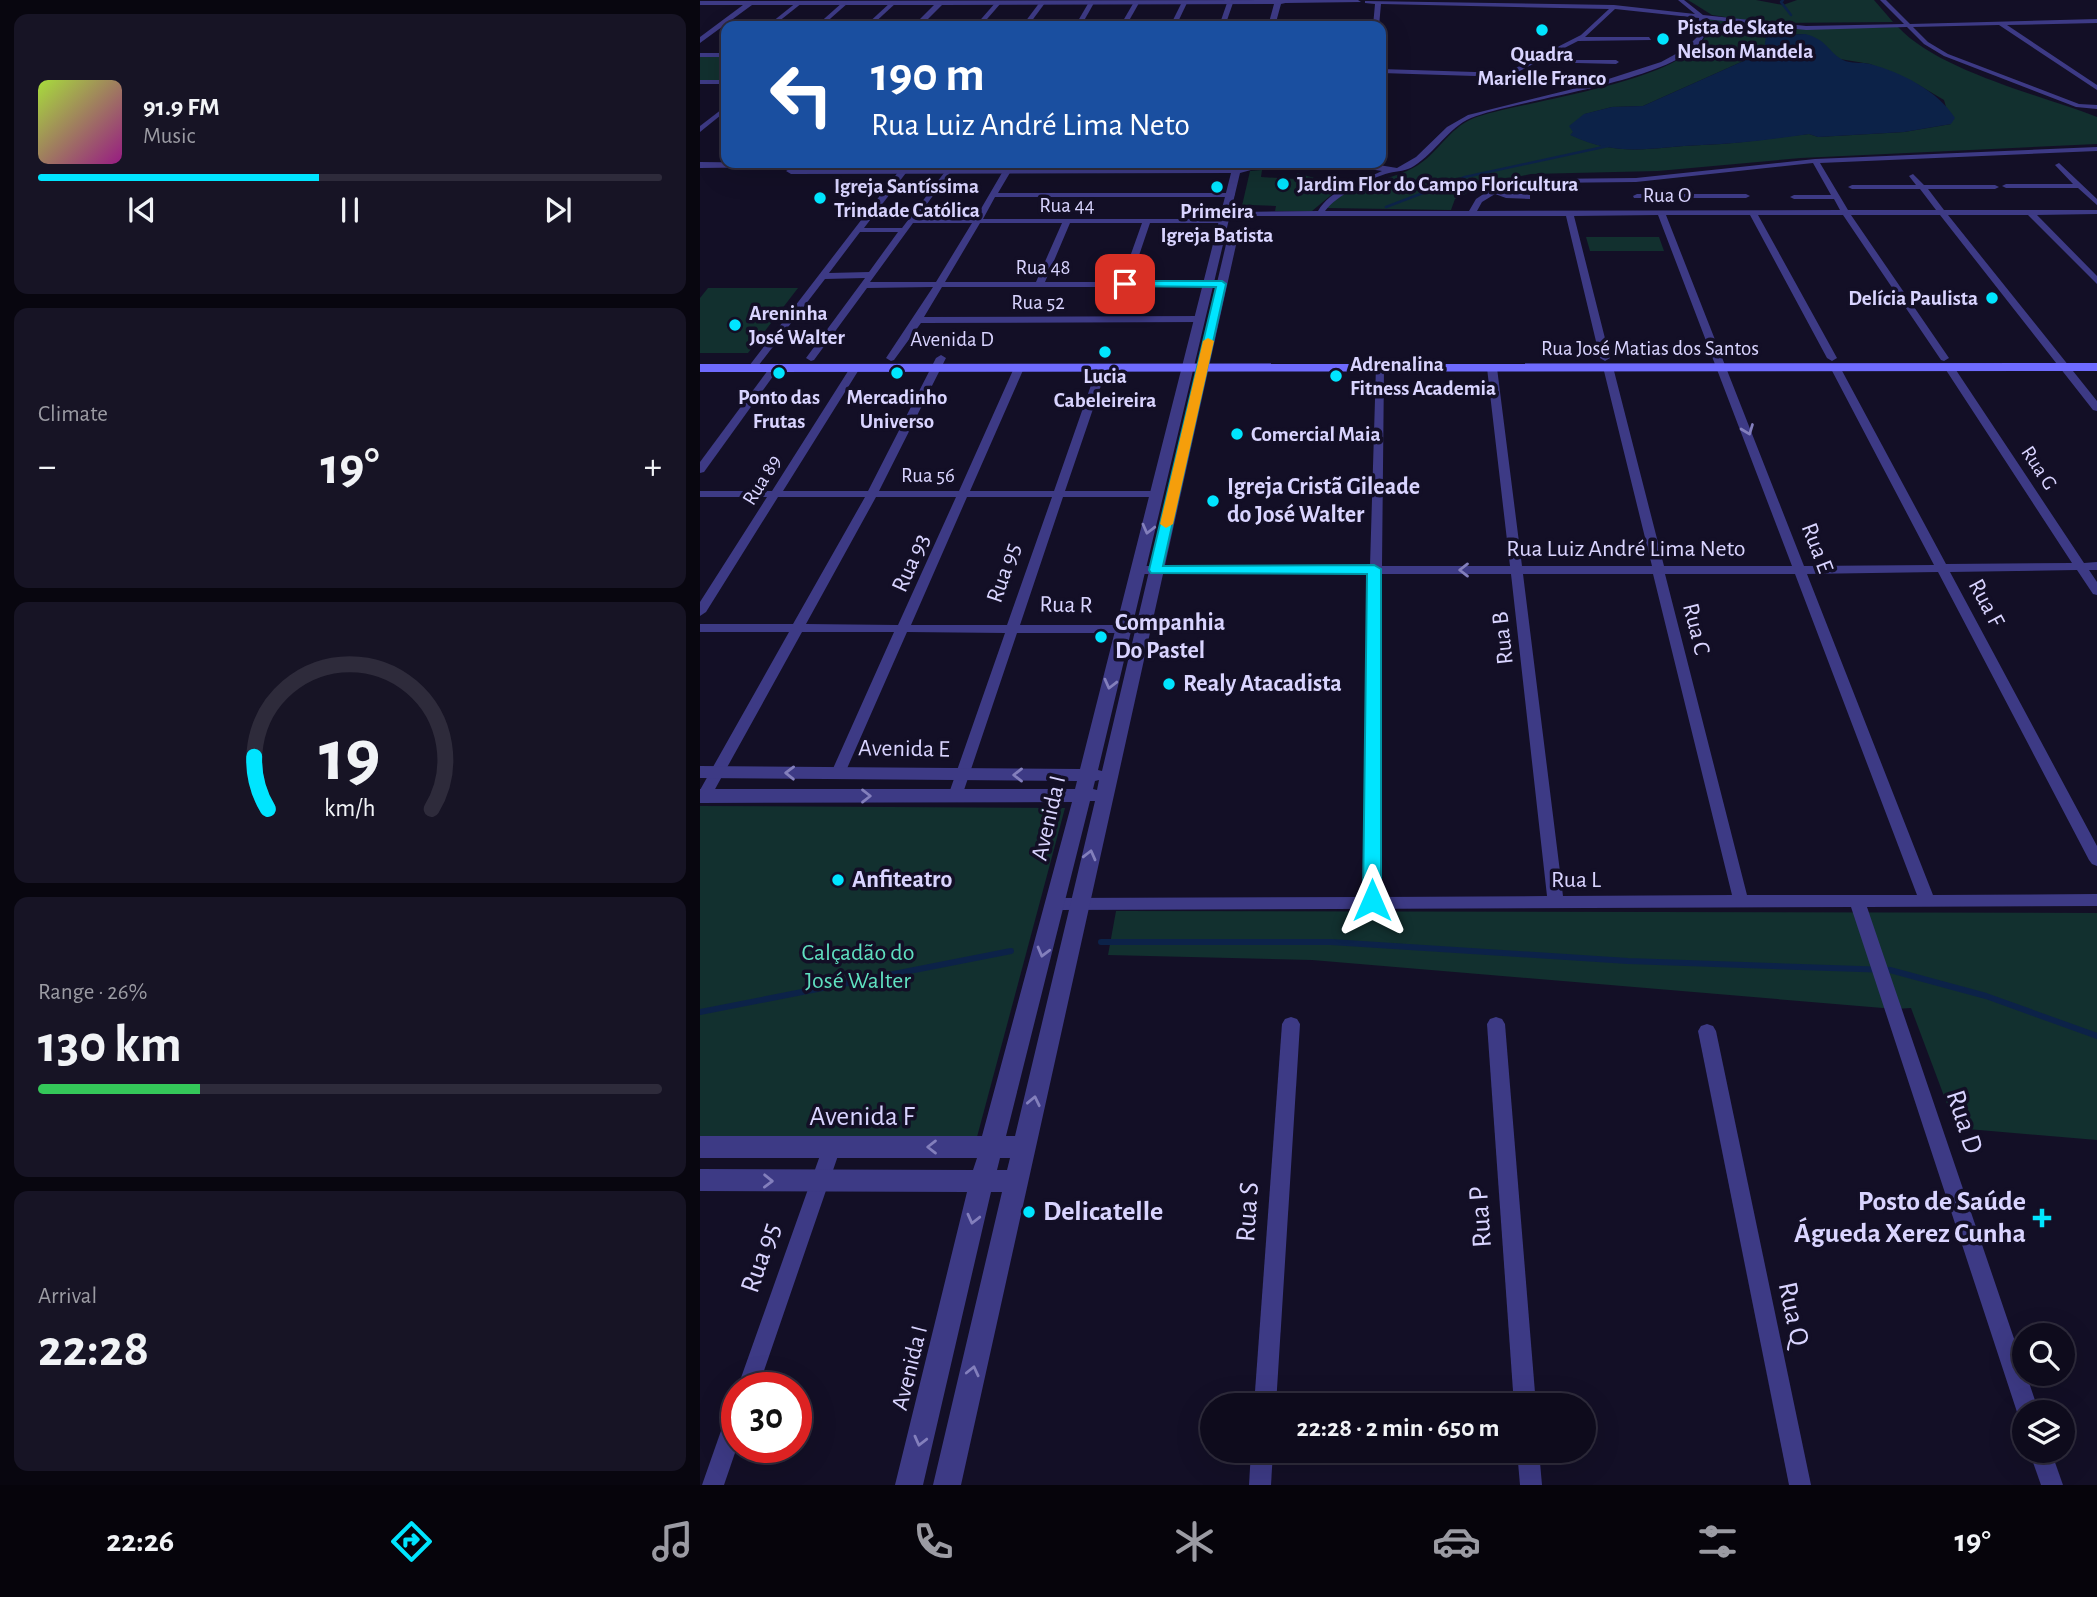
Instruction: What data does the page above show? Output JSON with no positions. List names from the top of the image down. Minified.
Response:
{"streets":{"main road":["Avenida D","Rua José Matias dos Santos"],"street":["Rua O","Rua 44","Rua 48","Rua 52","Rua G","Rua 56","Rua 89","Rua E","Rua Luiz André Lima Neto","Rua 93","Rua 95","Rua F","Rua R","Rua C","Rua B","Avenida E","Avenida I","Rua L","Avenida F","Rua D","Rua S","Rua P","Rua Q"]},"crossings":[["Rua O","Rua G"],["Rua O","Rua E"],["Rua O","Rua F"],["Rua O","Rua C"],["Rua O","Avenida I"],["Rua 44","Avenida I"],["Rua 48","Avenida I"],["Rua 52","Avenida I"],["Avenida D","Rua José Matias dos Santos"],["Avenida D","Rua 89"],["Avenida D","Rua 93"],["Avenida D","Rua 95"],["Avenida D","Avenida I"],["Rua José Matias dos Santos","Rua G"],["Rua José Matias dos Santos","Rua E"],["Rua José Matias dos Santos","Rua F"],["Rua José Matias dos Santos","Rua C"],["Rua José Matias dos Santos","Rua B"],["Rua José Matias dos Santos","Avenida I"],["Rua G","Rua Luiz André Lima Neto"],["Rua 56","Rua 89"],["Rua 56","Rua 93"],["Rua 56","Rua 95"],["Rua 56","Avenida I"],["Rua E","Rua Luiz André Lima Neto"],["Rua E","Rua L"],["Rua Luiz André Lima Neto","Rua F"],["Rua Luiz André Lima Neto","Rua C"],["Rua Luiz André Lima Neto","Rua B"],["Rua Luiz André Lima Neto","Avenida I"],["Rua 93","Rua R"],["Rua 93","Avenida E"],["Rua 95","Rua R"],["Rua 95","Avenida E"],["Rua 95","Avenida F"],["Rua R","Avenida I"],["Rua C","Rua L"],["Rua B","Rua L"],["Avenida E","Avenida I"],["Avenida I","Rua L"],["Avenida I","Avenida F"],["Rua L","Rua D"]],"parks":["Calçadão do José Walter"],"places":{"other":["Quadra Marielle Franco","Pista de Skate Nelson Mandela","Jardim Flor do Campo Floricultura","Primeira Igreja Batista","Igreja Santíssima Trindade Católica","Delícia Paulista","Areninha José Walter","Lucia Cabeleireira","Ponto das Frutas","Mercadinho Universo","Adrenalina Fitness Academia","Comercial Maia","Igreja Cristã Gileade do José Walter","Companhia Do Pastel","Realy Atacadista","Anfiteatro","Delicatelle"],"health":["Posto de Saúde Águeda Xerez Cunha"]},"page":{"turn":["190 m","Rua Luiz André Lima Neto"],"song":["91.9 FM","Music"],"tile":["Climate",["Range · 26%","130 km"],["Arrival","22:28"]],"heat":["−","19°","+"],"limit":"30","trip":"22:28 · 2 min · 650 m","tabs":["22:26","19°"],"gauge":["19","km/h"]}}
